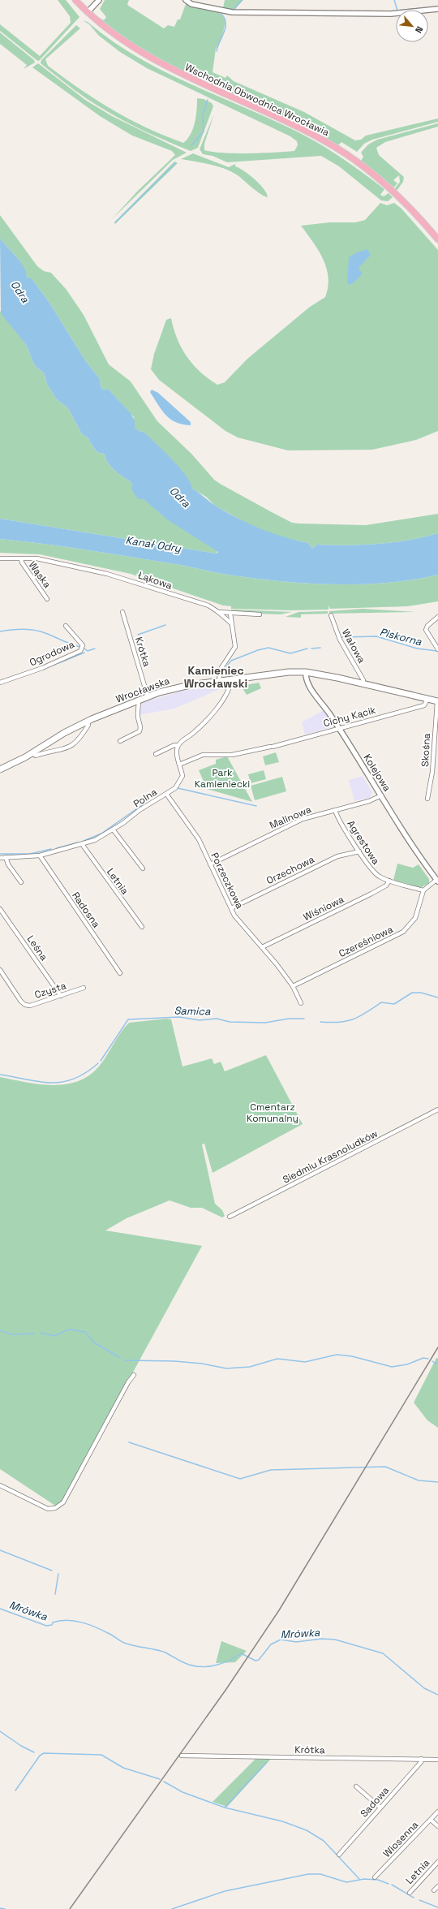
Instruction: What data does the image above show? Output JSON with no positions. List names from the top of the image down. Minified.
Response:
{"streets":{"main road":["Wschodnia Obwodnica Wrocławia","Wrocławska"],"street":["Wąska","Łąkowa","Wałowa","Krótka","Ogrodowa","Cichy Kącik","Skośna","Kolejowa","Polna","Malinowa","Agrestowa","Orzechowa","Porzeczkowa","Letnia","Wiśniowa","Radosna","Czereśniowa","Leśna","Czysta","Siedmiu Krasnoludków","Sadowa","Wiosenna"]},"crossings":[["Wąska","Łąkowa"],["Wałowa","Wrocławska"],["Krótka","Wrocławska"],["Krótka","Sadowa"],["Wrocławska","Cichy Kącik"],["Wrocławska","Skośna"],["Wrocławska","Kolejowa"],["Cichy Kącik","Kolejowa"],["Cichy Kącik","Polna"],["Kolejowa","Malinowa"],["Polna","Porzeczkowa"],["Polna","Letnia"],["Polna","Radosna"],["Malinowa","Agrestowa"],["Malinowa","Porzeczkowa"],["Agrestowa","Orzechowa"],["Agrestowa","Wiśniowa"],["Agrestowa","Czereśniowa"],["Orzechowa","Porzeczkowa"],["Porzeczkowa","Wiśniowa"],["Porzeczkowa","Czereśniowa"],["Leśna","Czysta"]],"districts":["Kamieniec Wrocławski"],"water":["Odra","Kanał Odry","Piskorna","Samica","Mrówka"],"parks":["Park Kamieniecki","Cmentarz Komunalny"],"north":"bottom right"}
